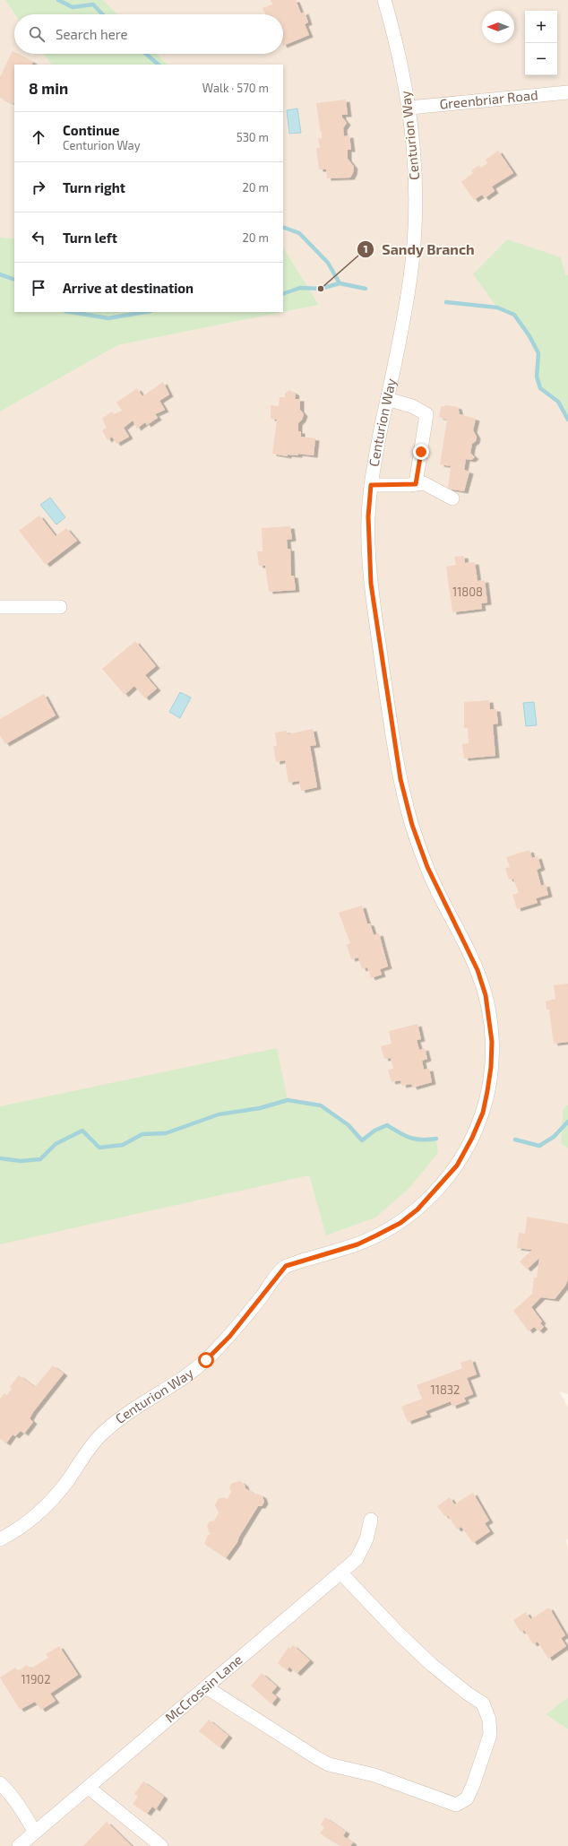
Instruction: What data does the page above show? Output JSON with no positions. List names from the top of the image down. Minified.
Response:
{"streets":{"street":["Greenbriar Road","Centurion Way","McCrossin Lane"]},"crossings":[["Greenbriar Road","Centurion Way"]],"places":["Sandy Branch"],"house_numbers":["11808","11832","11902"],"north":"left","page":{"map_buttons":["+","−"],"search":"Search here","heading":["8 min","Walk · 570 m"],"list":[["Continue","Centurion Way","530 m"],["Turn right","20 m"],["Turn left","20 m"],"Arrive at destination"]}}
